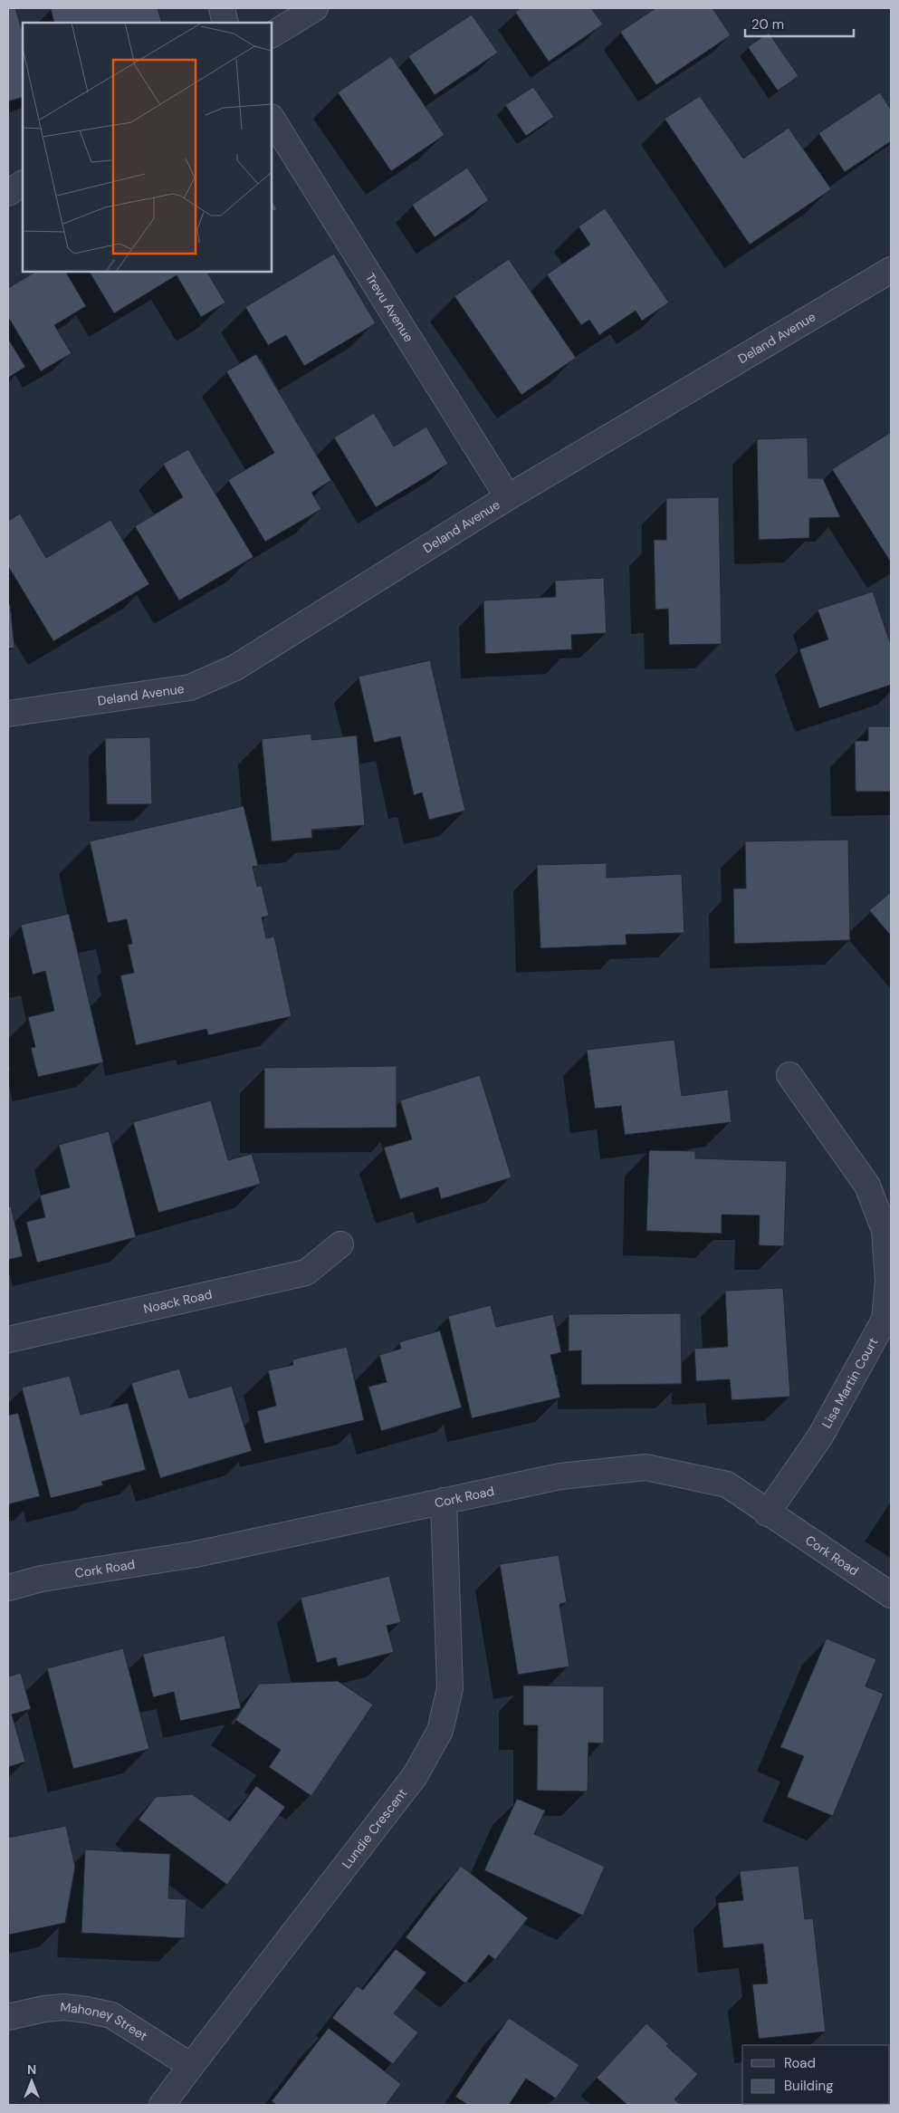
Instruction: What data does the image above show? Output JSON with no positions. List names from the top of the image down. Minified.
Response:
{"streets":{"street":["Trevu Avenue","Deland Avenue","Noack Road","Lisa Martin Court","Cork Road","Lundie Crescent","Mahoney Street"]},"crossings":[["Trevu Avenue","Deland Avenue"],["Lisa Martin Court","Cork Road"],["Cork Road","Lundie Crescent"],["Lundie Crescent","Mahoney Street"]],"legend":["Road","Building"],"scale_bar":"20 m","north":"top"}
